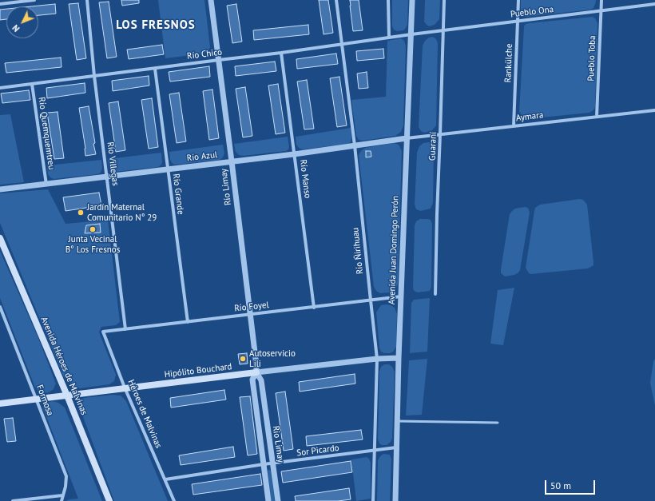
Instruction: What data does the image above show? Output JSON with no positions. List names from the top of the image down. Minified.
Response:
{"streets":{"main road":["Avenida Héroes de Malvinas","Hipólito Bouchard"],"street":["Pueblo Ona","Río Chico","Pueblo Toba","Rankülche","Aymara","Río Quemquemtreu","Guaraní","Río Azul","Río Villegas","Río Manso","Río Limay","Río Grande","Avenida Juan Domingo Perón","Río Ñirihuau","Río Foyel","Formosa","Héroes de Malvinas","Sor Picardo"]},"crossings":[["Pueblo Ona","Río Chico"],["Pueblo Ona","Pueblo Toba"],["Pueblo Ona","Rankülche"],["Pueblo Ona","Guaraní"],["Pueblo Ona","Avenida Juan Domingo Perón"],["Río Chico","Río Quemquemtreu"],["Río Chico","Río Villegas"],["Río Chico","Río Manso"],["Río Chico","Río Limay"],["Río Chico","Río Grande"],["Río Chico","Avenida Juan Domingo Perón"],["Río Chico","Río Ñirihuau"],["Pueblo Toba","Aymara"],["Rankülche","Aymara"],["Aymara","Guaraní"],["Aymara","Río Azul"],["Aymara","Avenida Juan Domingo Perón"],["Río Quemquemtreu","Río Azul"],["Río Azul","Río Villegas"],["Río Azul","Río Manso"],["Río Azul","Río Limay"],["Río Azul","Río Grande"],["Río Azul","Avenida Juan Domingo Perón"],["Río Azul","Río Ñirihuau"],["Río Villegas","Río Foyel"],["Río Manso","Río Foyel"],["Río Limay","Río Foyel"],["Río Limay","Hipólito Bouchard"],["Río Limay","Sor Picardo"],["Río Grande","Río Foyel"],["Avenida Juan Domingo Perón","Río Foyel"],["Avenida Juan Domingo Perón","Hipólito Bouchard"],["Avenida Juan Domingo Perón","Sor Picardo"],["Río Ñirihuau","Río Foyel"],["Río Ñirihuau","Hipólito Bouchard"],["Río Ñirihuau","Sor Picardo"],["Río Foyel","Héroes de Malvinas"],["Avenida Héroes de Malvinas","Hipólito Bouchard"],["Hipólito Bouchard","Formosa"],["Hipólito Bouchard","Héroes de Malvinas"],["Héroes de Malvinas","Sor Picardo"]],"districts":["LOS FRESNOS"],"places":["Jardín Maternal Comunitario N° 29","Junta Vecinal B° Los Fresnos","Autoservicio Lili"],"scale_bar":"50 m","north":"bottom left"}
